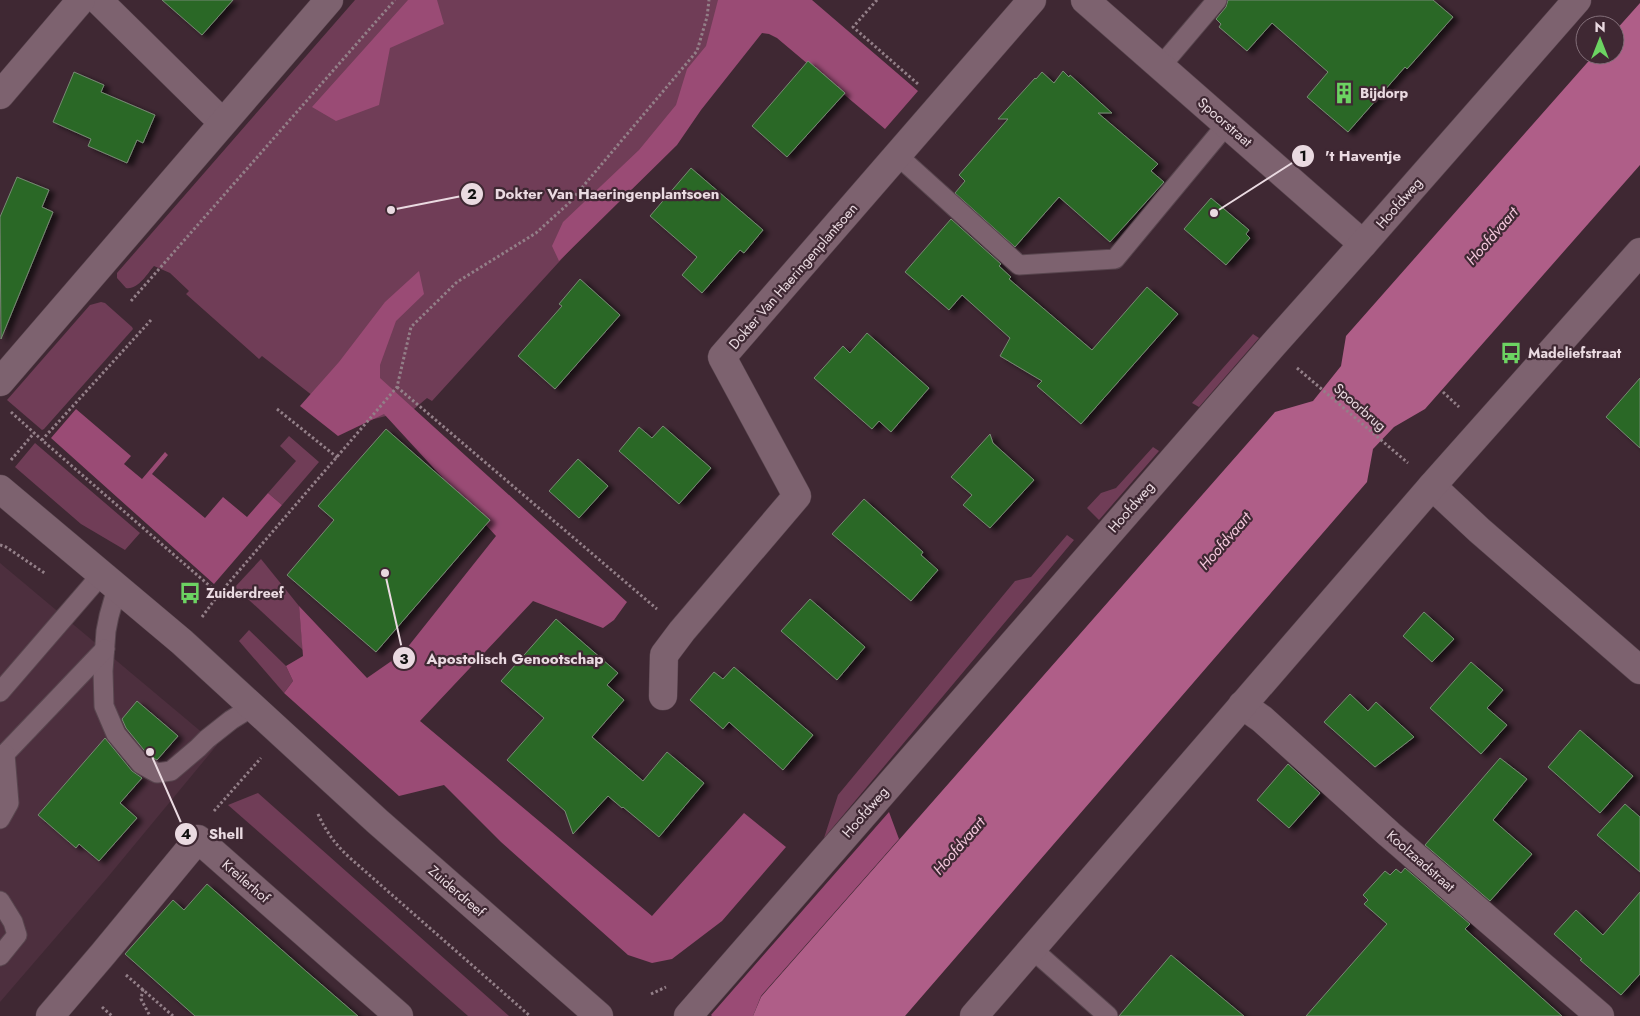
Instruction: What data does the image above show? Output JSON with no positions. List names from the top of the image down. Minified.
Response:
{"streets":{"street":["Spoorstraat","Hoofdweg","Dokter Van Haeringenplantsoen","Koolzaadstraat","Kreilerhof","Zuiderdreef"],"path":["Spoorbrug"]},"crossings":[["Spoorstraat","Hoofdweg"]],"water":["Hoofdvaart"],"places":{"building":["Bijdorp"],"other":["Dokter Van Haeringenplantsoen","'t Haventje","Apostolisch Genootschap","Shell"],"bus stop":["Madeliefstraat","Zuiderdreef"]},"north":"top"}
